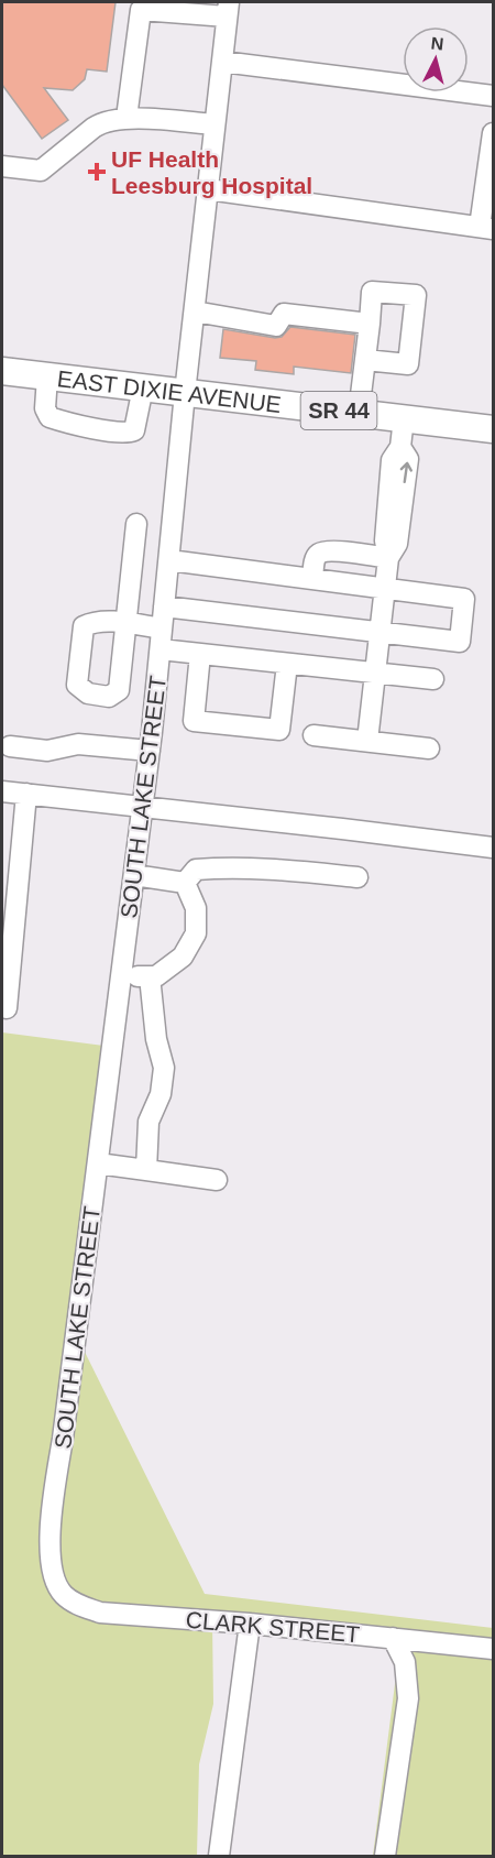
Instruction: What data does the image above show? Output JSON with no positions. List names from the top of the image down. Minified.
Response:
{"streets":{"main road":["EAST DIXIE AVENUE","SR 44"],"street":["SOUTH LAKE STREET","CLARK STREET"]},"crossings":[["EAST DIXIE AVENUE","SOUTH LAKE STREET"],["SOUTH LAKE STREET","CLARK STREET"]],"places":{"health":["UF Health Leesburg Hospital"]},"north":"top"}
